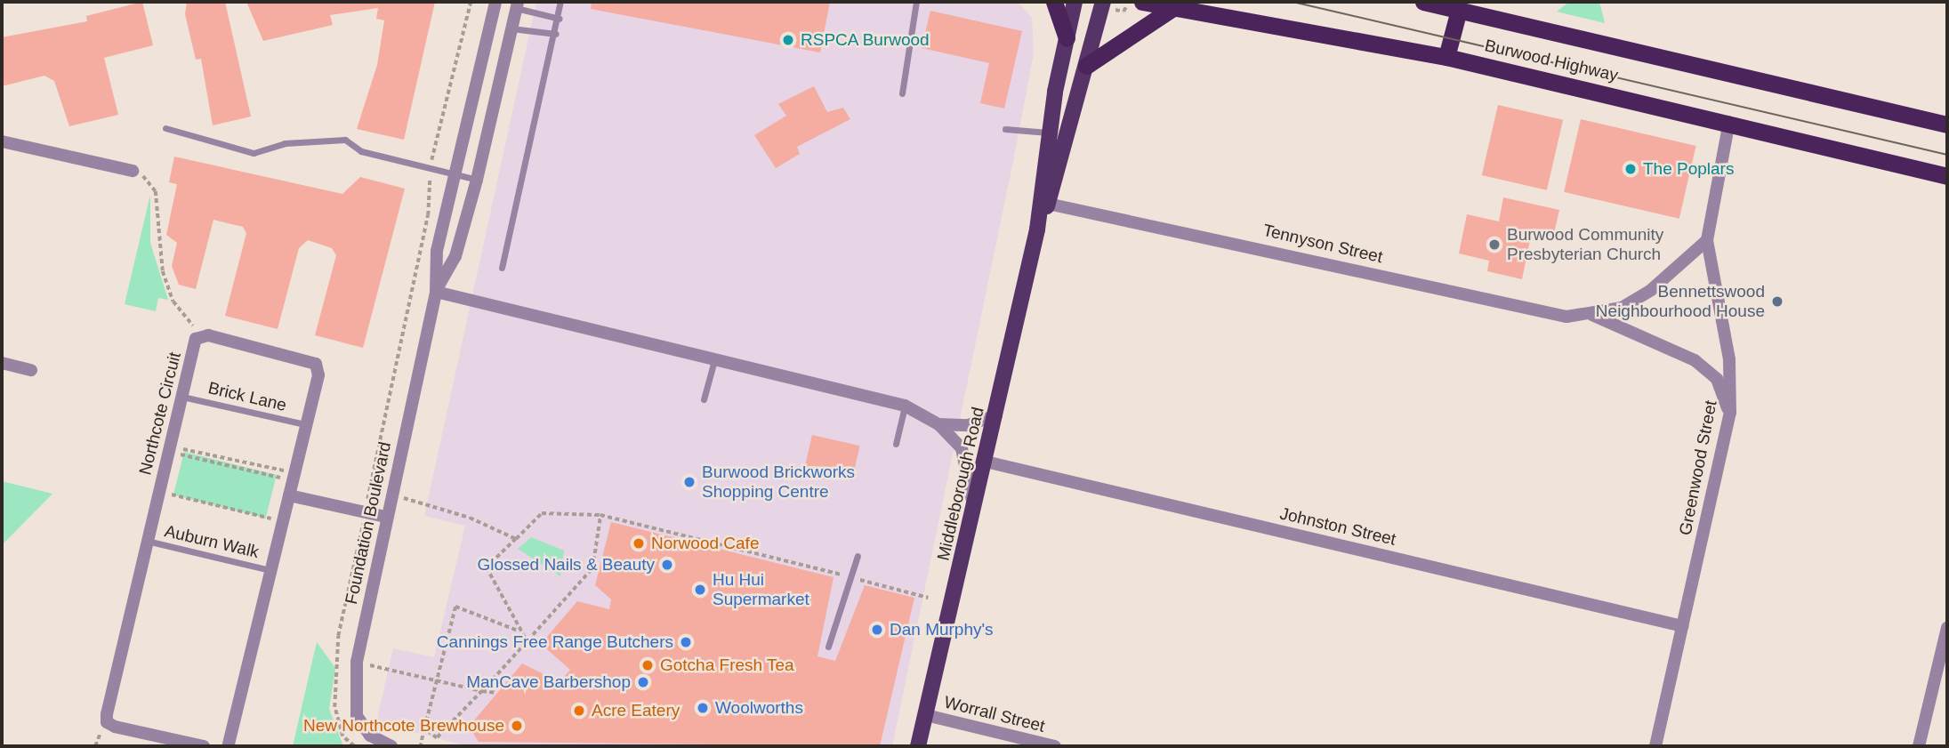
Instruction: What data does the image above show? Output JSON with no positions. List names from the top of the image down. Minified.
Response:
{"streets":{"highway":["Burwood Highway"],"main road":["Middleborough Road"],"street":["Tennyson Street","Northcote Circuit","Greenwood Street","Foundation Boulevard","Johnston Street","Worrall Street"],"lane":["Brick Lane","Auburn Walk"]},"crossings":[["Burwood Highway","Greenwood Street"],["Tennyson Street","Greenwood Street"],["Tennyson Street","Middleborough Road"],["Brick Lane","Northcote Circuit"],["Northcote Circuit","Auburn Walk"],["Greenwood Street","Johnston Street"],["Middleborough Road","Johnston Street"],["Middleborough Road","Worrall Street"]],"places":["RSPCA Burwood","The Poplars","Burwood Community Presbyterian Church","Bennettswood Neighbourhood House","Burwood Brickworks Shopping Centre","Norwood Cafe","Glossed Nails & Beauty","Hu Hui Supermarket","Dan Murphy's","Cannings Free Range Butchers","Gotcha Fresh Tea","ManCave Barbershop","Woolworths","Acre Eatery","New Northcote Brewhouse"]}
